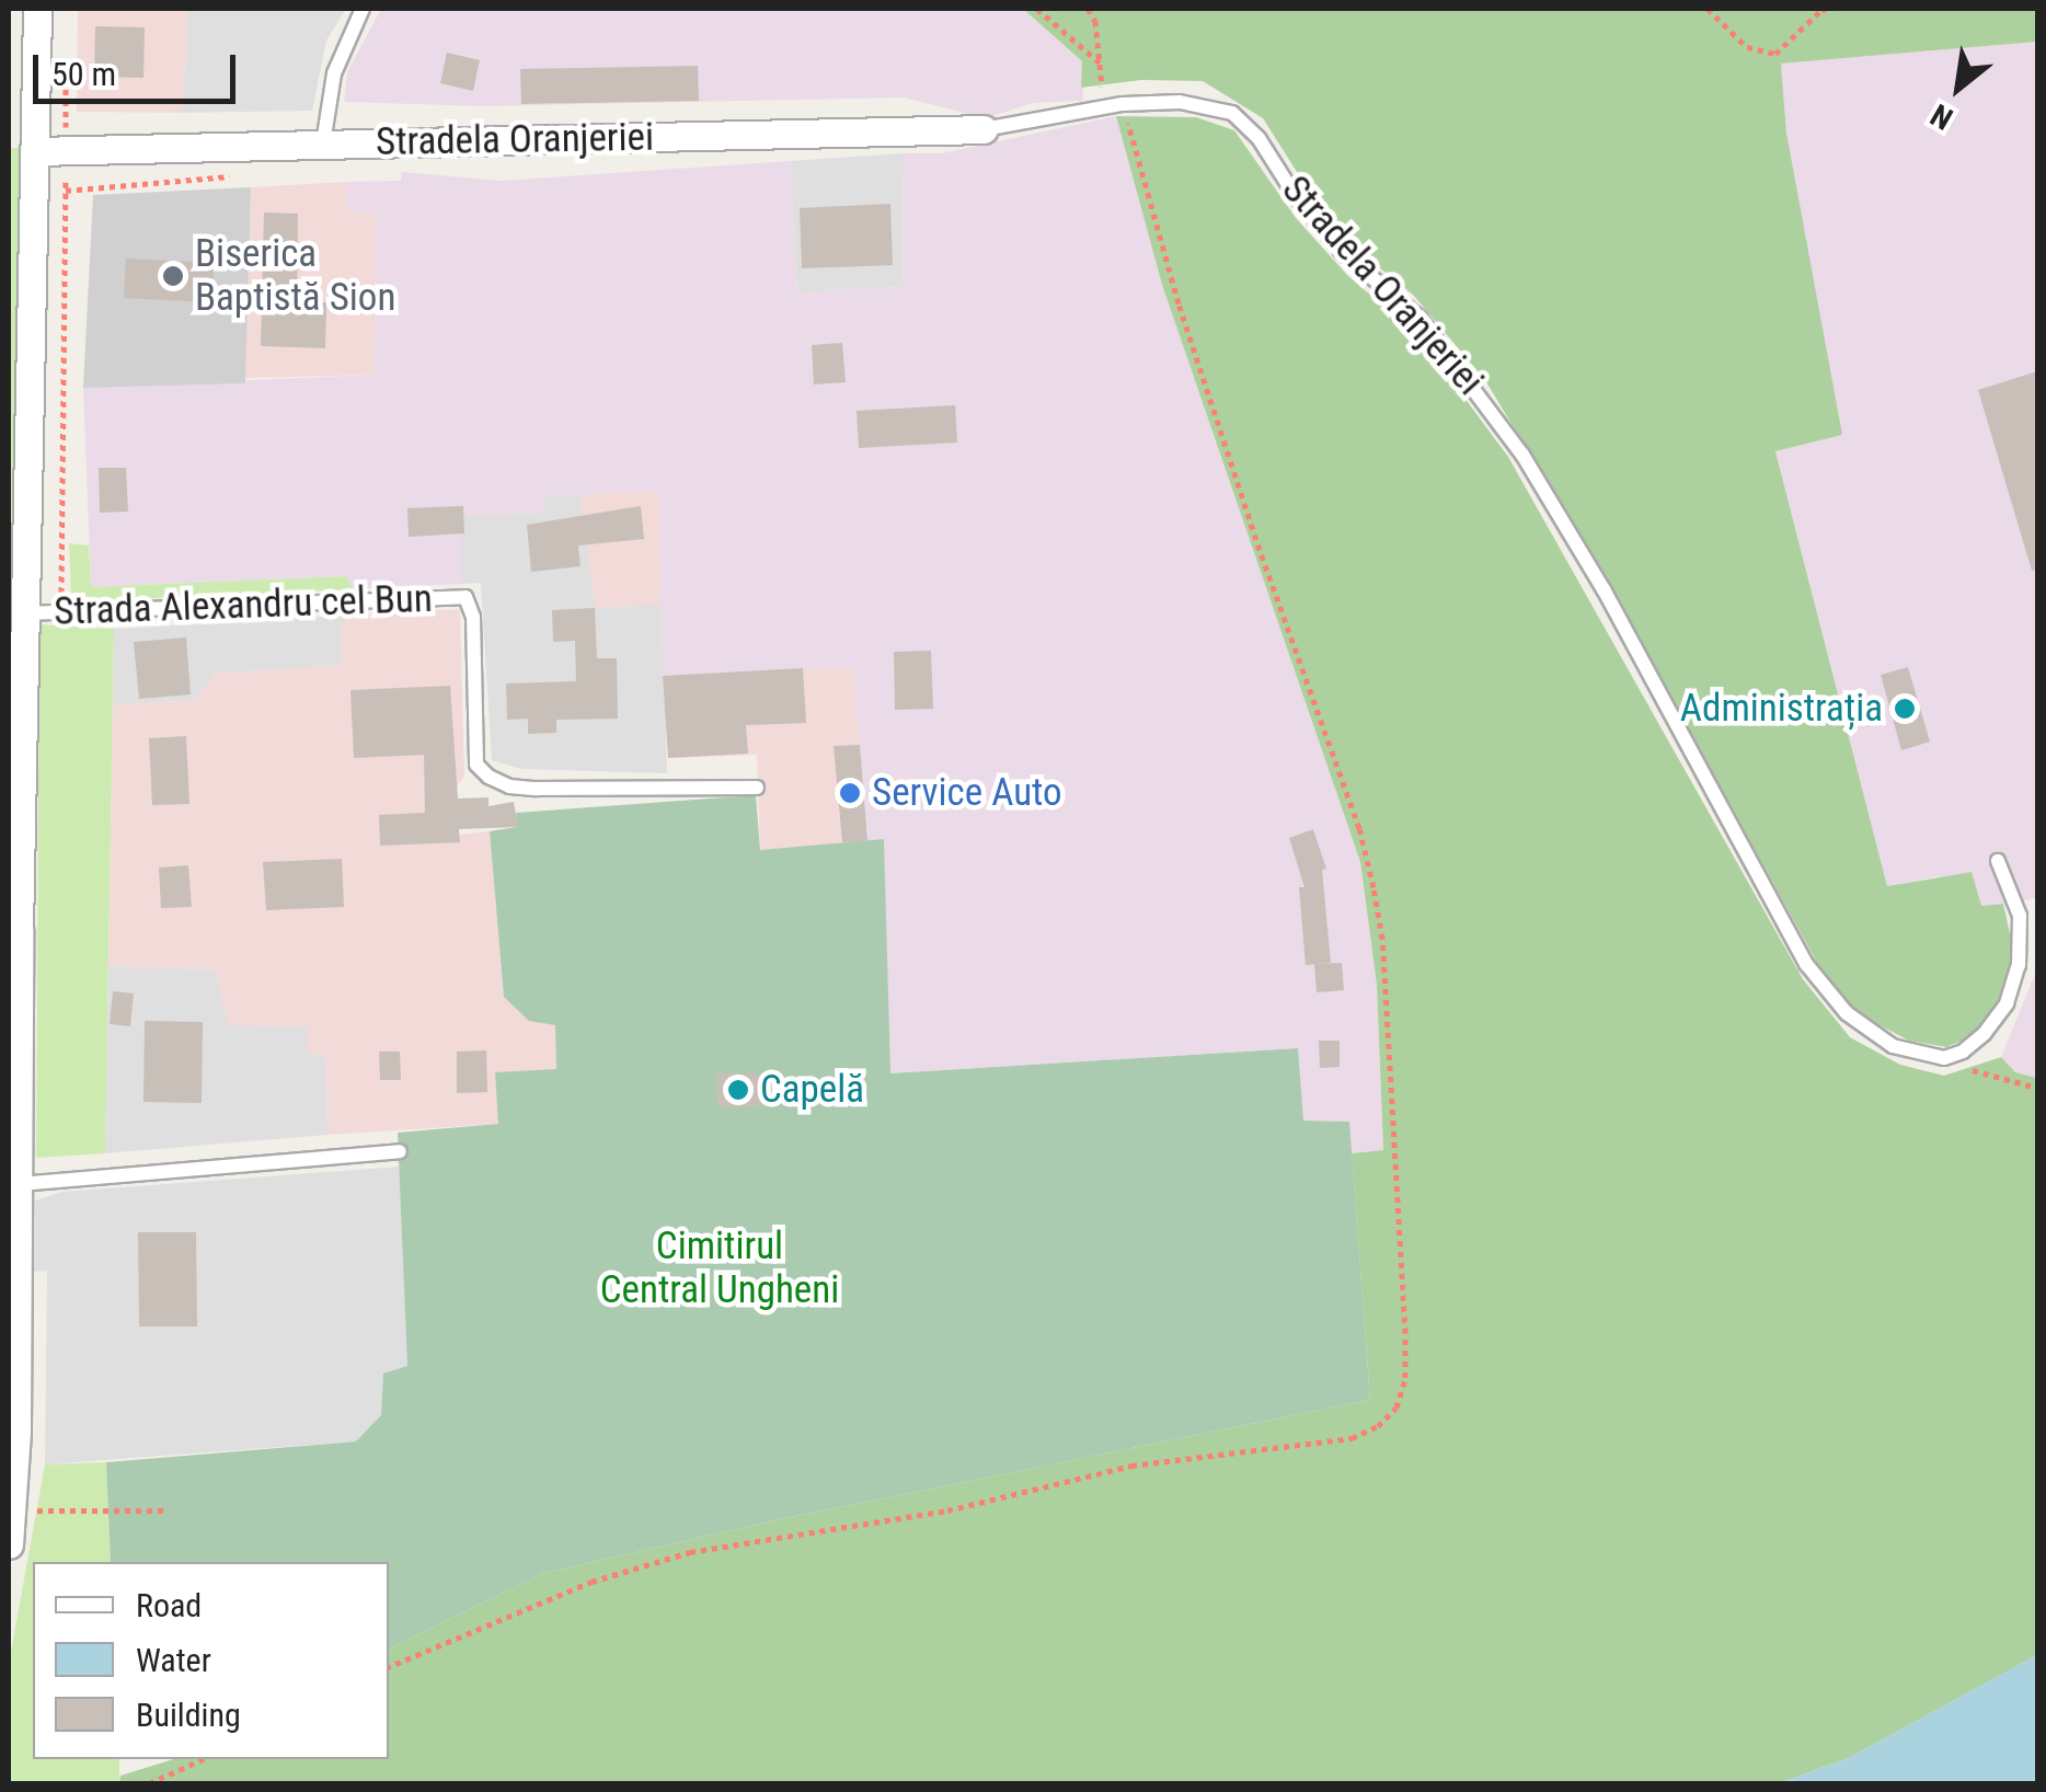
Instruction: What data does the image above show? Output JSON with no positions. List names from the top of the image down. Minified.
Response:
{"streets":{"street":["Stradela Oranjeriei","Strada Alexandru cel Bun"]},"crossings":[["Stradela Oranjeriei","Strada Alexandru cel Bun"]],"parks":["Cimitirul Central Ungheni"],"places":["Biserica Baptistă Sion","Administrația","Service Auto","Capelă"],"legend":["Road","Water","Building"],"scale_bar":"50 m","north":"bottom left"}
